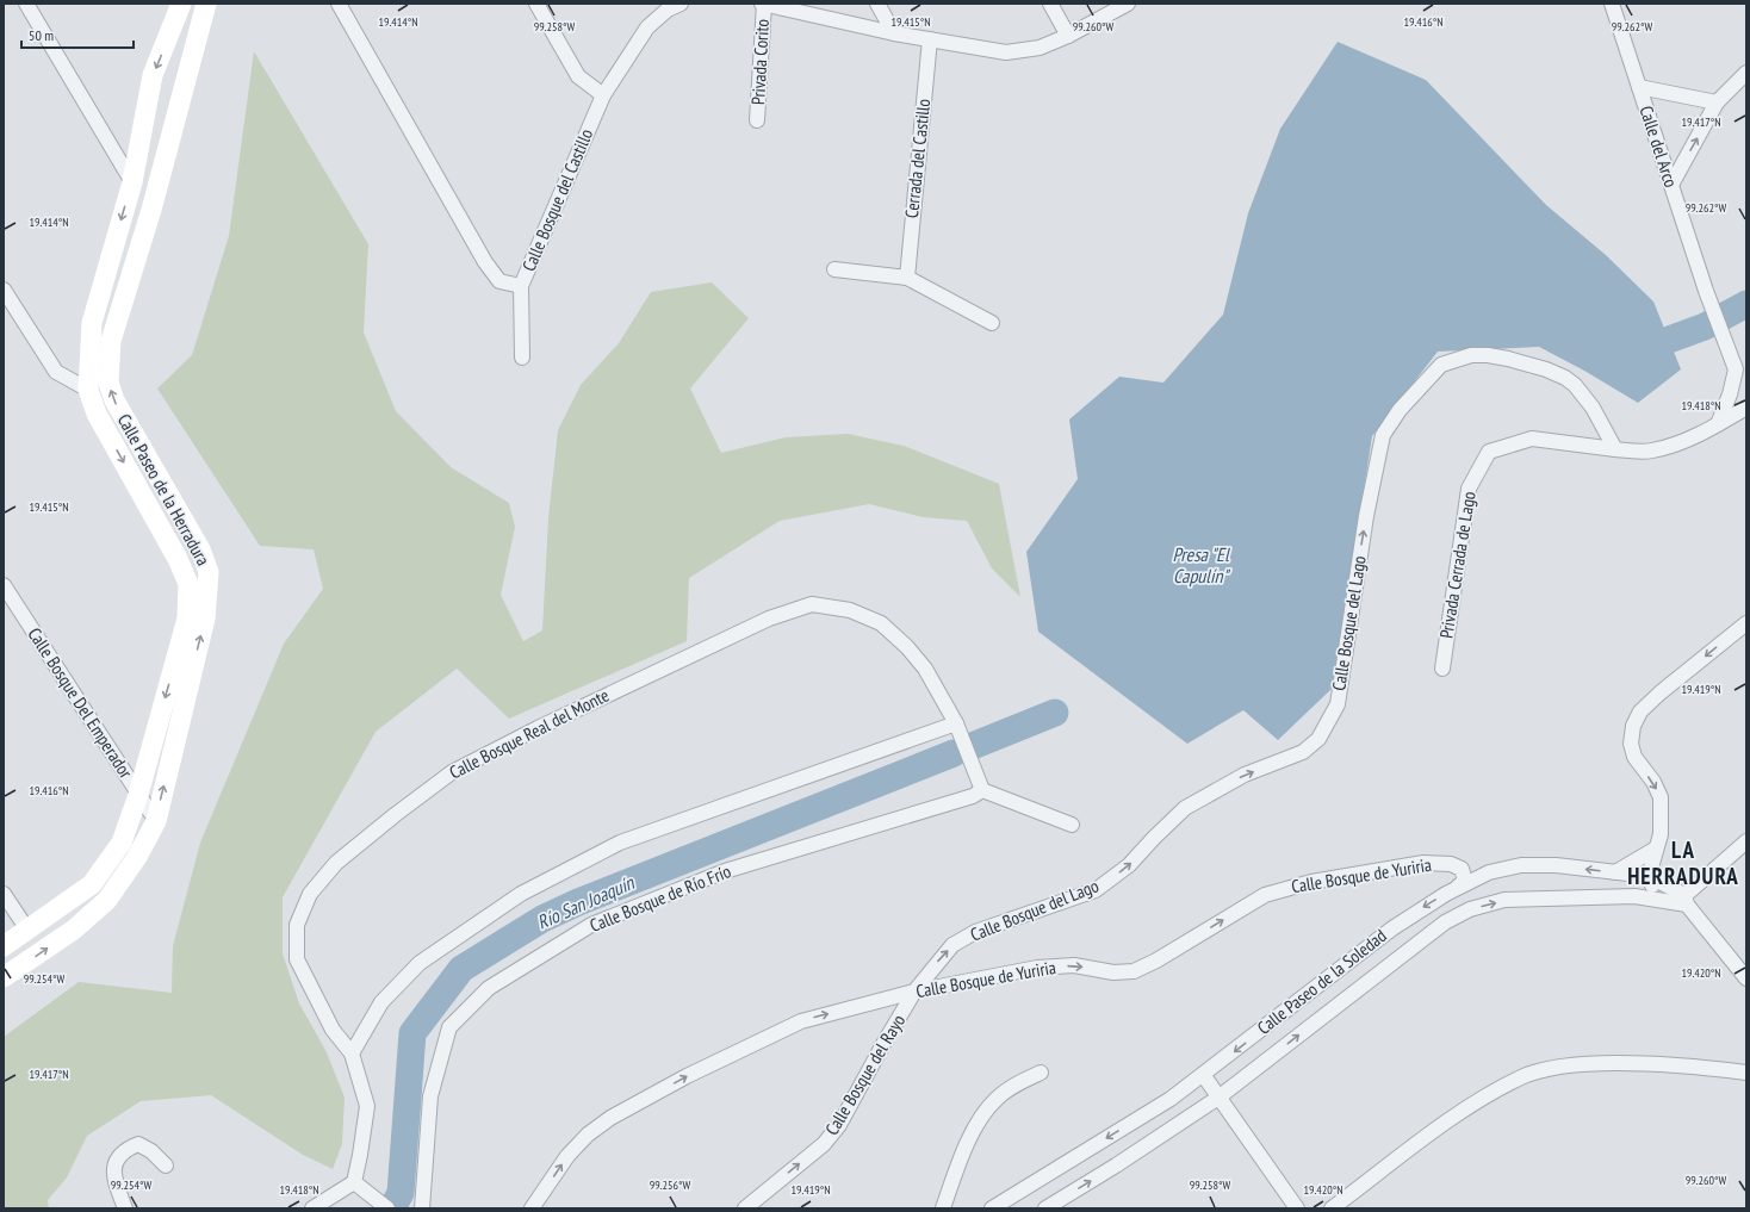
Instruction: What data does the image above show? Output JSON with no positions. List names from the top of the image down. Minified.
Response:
{"streets":{"main road":["Calle Paseo de la Herradura"],"street":["Privada Corito","Calle del Arco","Cerrada del Castillo","Calle Bosque del Castillo","Privada Cerrada de Lago","Calle Bosque del Lago","Calle Bosque Del Emperador","Calle Bosque Real del Monte","Calle Bosque de Yuriria","Calle Bosque de Río Frío","Calle Paseo de la Soledad","Calle Bosque del Rayo"]},"crossings":[["Calle Paseo de la Herradura","Calle Bosque Del Emperador"],["Privada Cerrada de Lago","Calle Bosque del Lago"],["Calle Bosque del Lago","Calle Bosque de Yuriria"],["Calle Bosque del Lago","Calle Bosque del Rayo"],["Calle Bosque de Yuriria","Calle Paseo de la Soledad"],["Calle Bosque de Yuriria","Calle Bosque del Rayo"]],"one_way":["Calle Bosque de Yuriria"],"districts":["LA HERRADURA"],"water":["Presa \"El Capulín\"","Río San Joaquín"],"scale_bar":"50 m","coordinates":["19.414°N","19.415°N","19.416°N","99.258°W","99.260°W","99.262°W","19.417°N","19.418°N","19.419°N","19.420°N","99.254°W","99.256°W"]}
